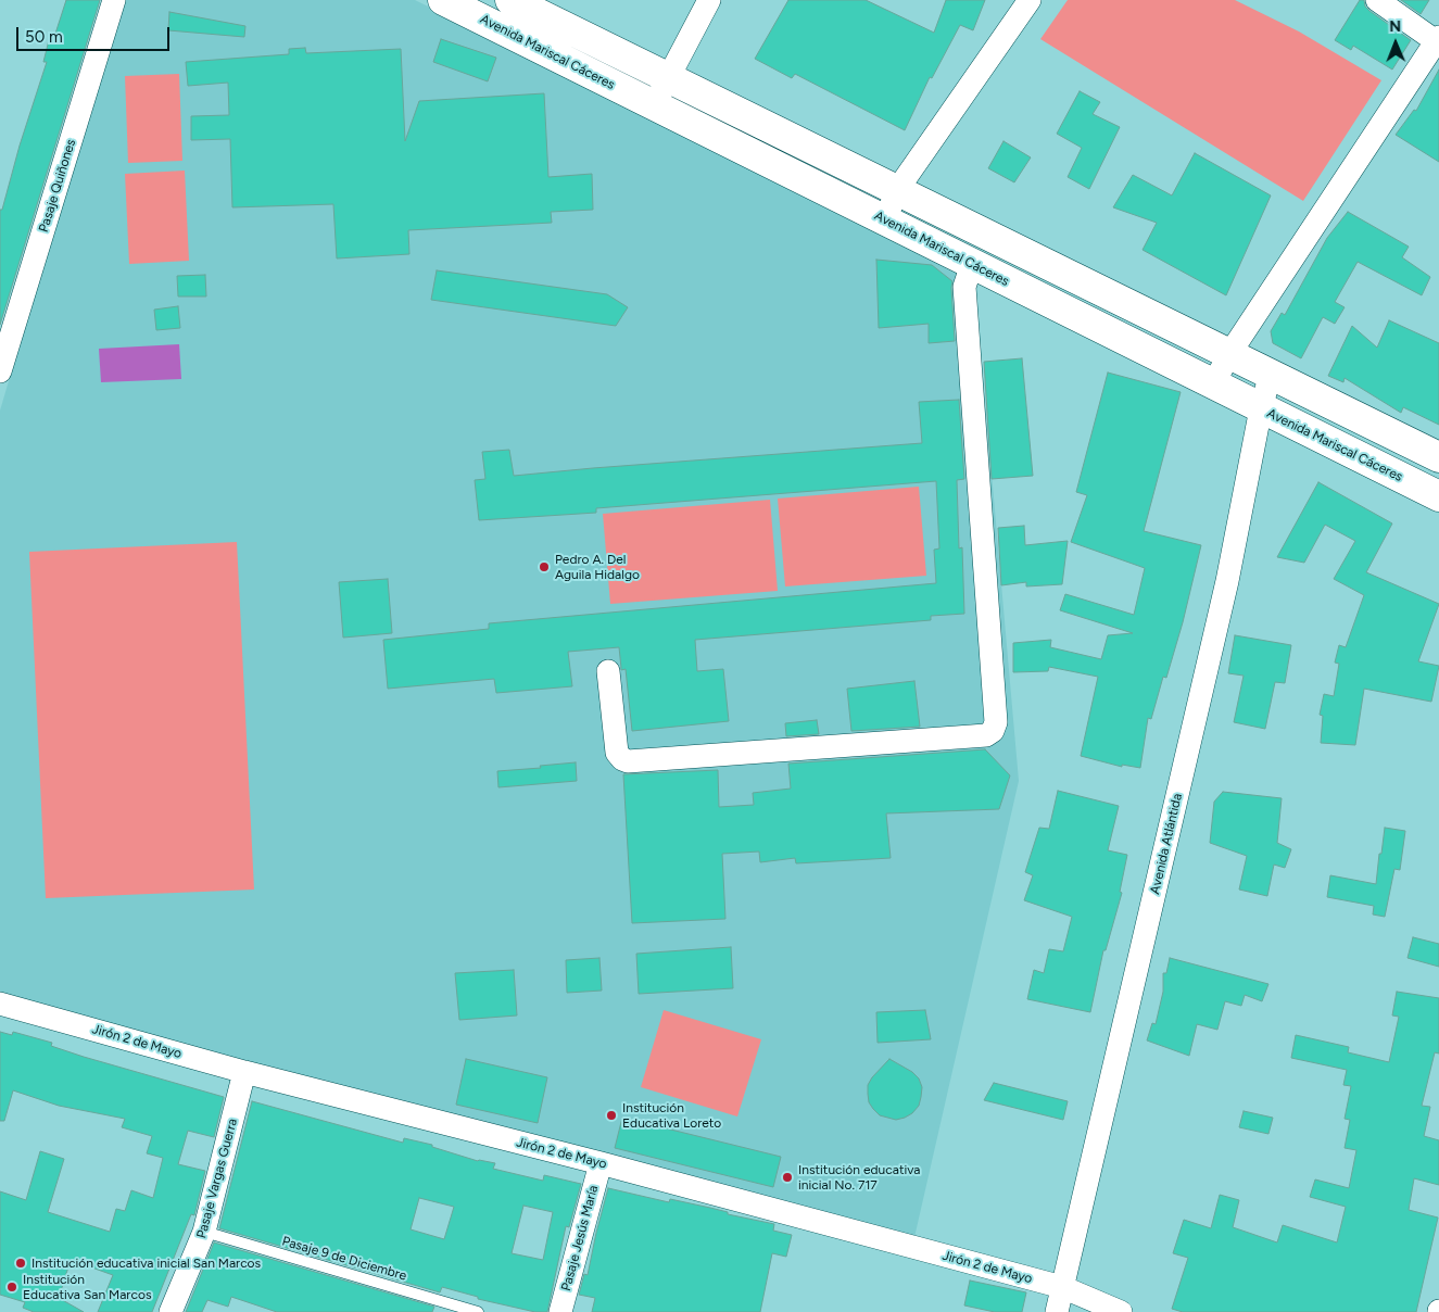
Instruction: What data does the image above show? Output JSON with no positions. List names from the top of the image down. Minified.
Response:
{"streets":{"main road":["Avenida Mariscal Cáceres"],"street":["Pasaje Quiñones","Avenida Atlántida","Jirón 2 de Mayo","Pasaje Vargas Guerra","Pasaje Jesús María"],"lane":["Pasaje 9 de Diciembre"]},"crossings":[["Avenida Mariscal Cáceres","Avenida Atlántida"],["Avenida Atlántida","Jirón 2 de Mayo"],["Jirón 2 de Mayo","Pasaje Vargas Guerra"],["Jirón 2 de Mayo","Pasaje Jesús María"],["Pasaje Vargas Guerra","Pasaje 9 de Diciembre"]],"places":["Pedro A. Del Aguila Hidalgo","Institución Educativa Loreto","Institución educativa inicial No. 717","Institución educativa inicial San Marcos","Institución Educativa San Marcos"],"scale_bar":"50 m","north":"top"}
